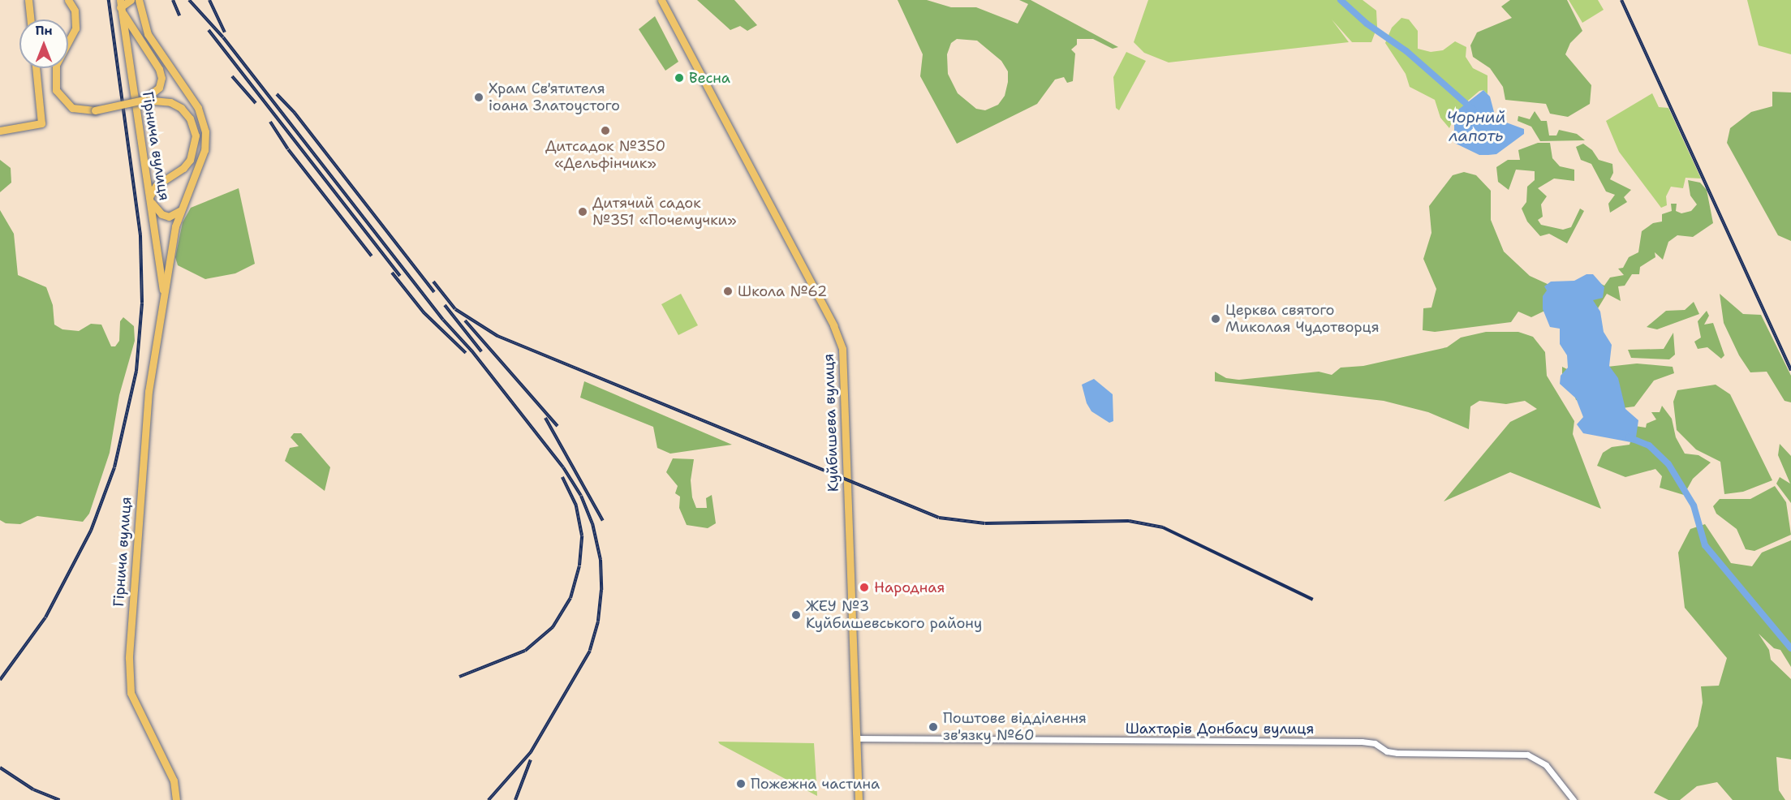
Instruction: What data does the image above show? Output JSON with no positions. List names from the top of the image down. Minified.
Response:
{"streets":{"main road":["Гірнича вулиця","Куйбишева вулиця"],"street":["Шахтарів Донбасу вулиця"]},"crossings":[["Куйбишева вулиця","Шахтарів Донбасу вулиця"]],"water":["Чорний лапоть"],"places":["Весна","Храм Св'ятителя іоана Златоустого","Дитсадок №350 «Дельфінчик»","Дитячий садок №351 «Почемучки»","Школа №62","Церква святого Миколая Чудотворця","Народная","ЖЕУ №3 Куйбишевського району","Поштове відділення зв'язку №60","Пожежна частина"],"north":"top"}
